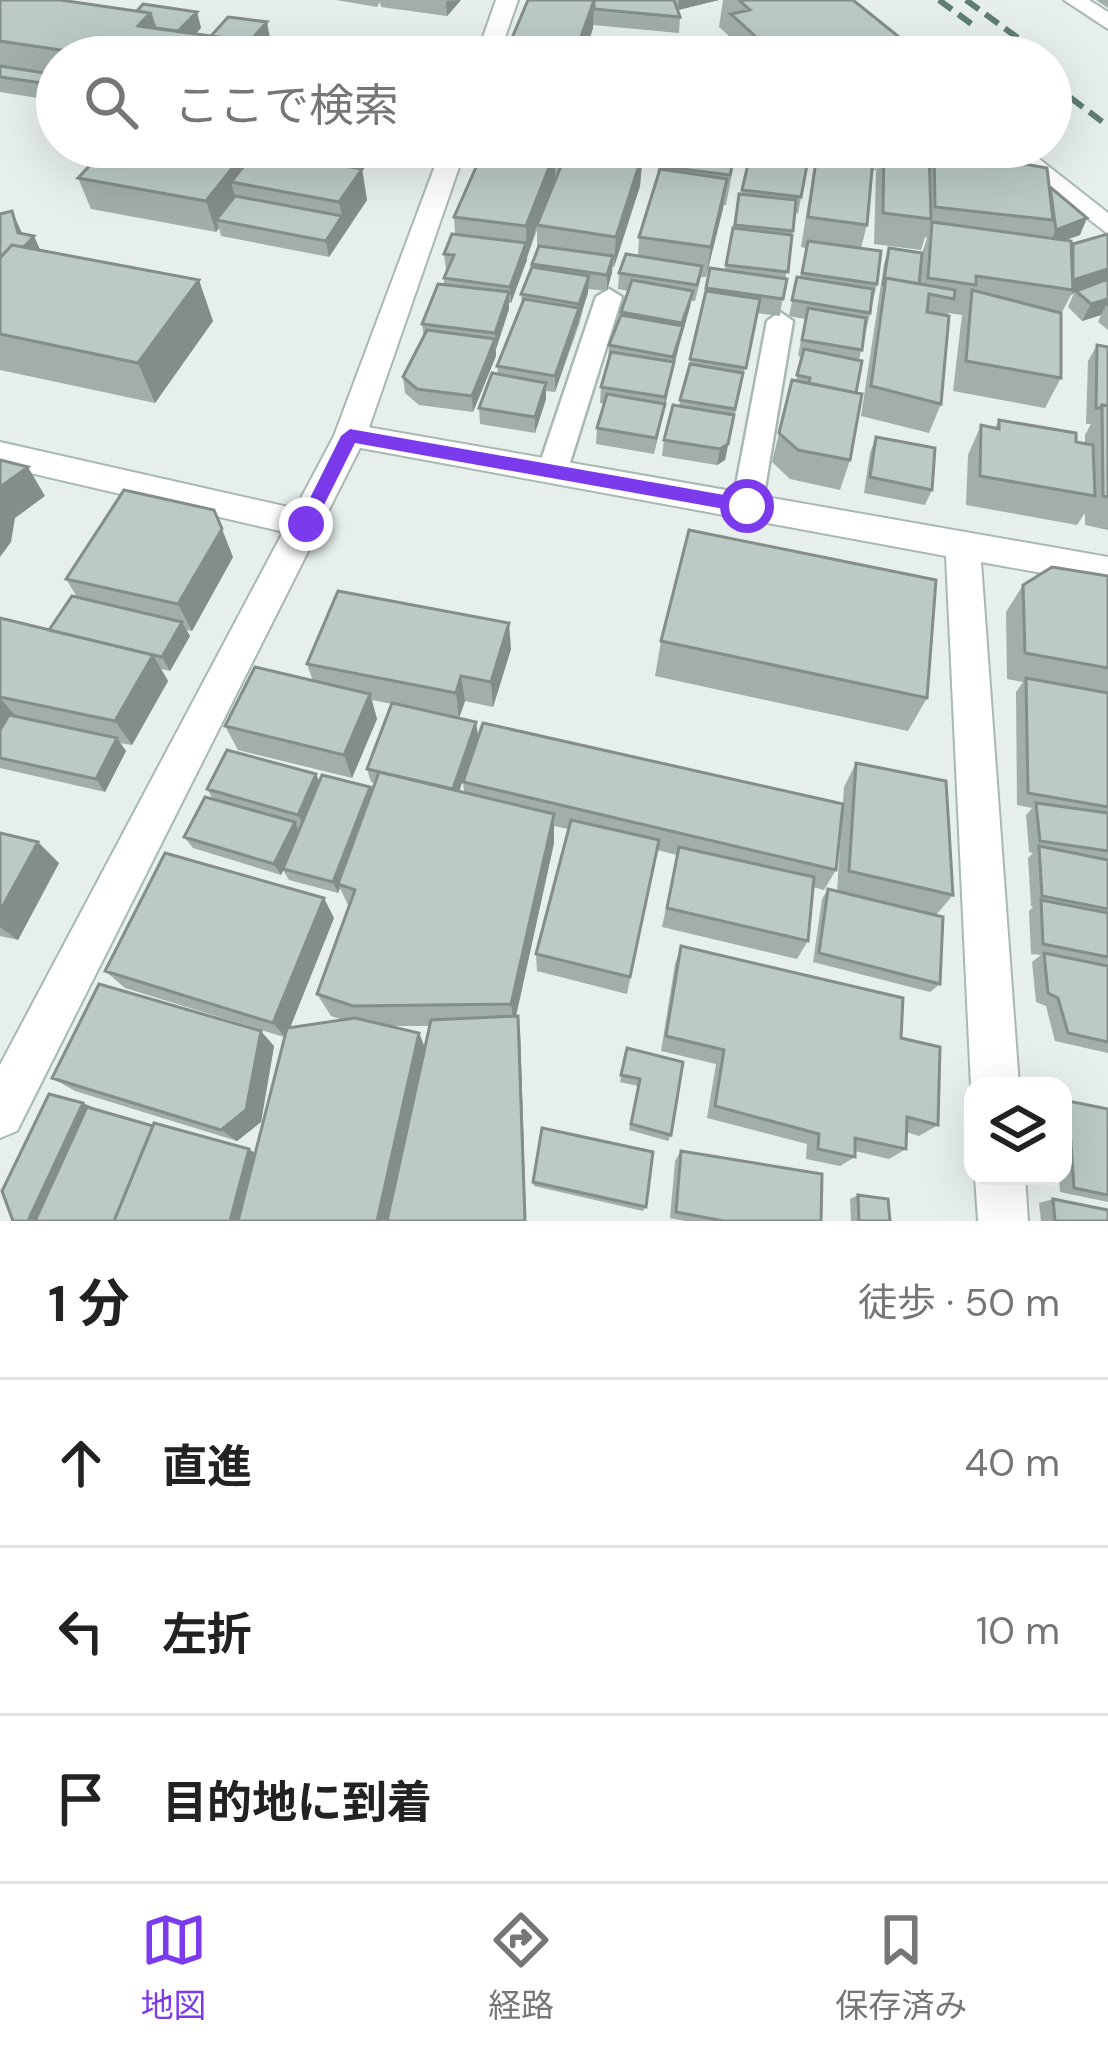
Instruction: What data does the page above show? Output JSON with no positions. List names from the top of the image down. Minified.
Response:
{"page":{"search":"ここで検索","heading":["1 分","徒歩 · 50 m"],"list":[["直進","40 m"],["左折","10 m"],"目的地に到着"],"nav":["地図","経路","保存済み"]}}
